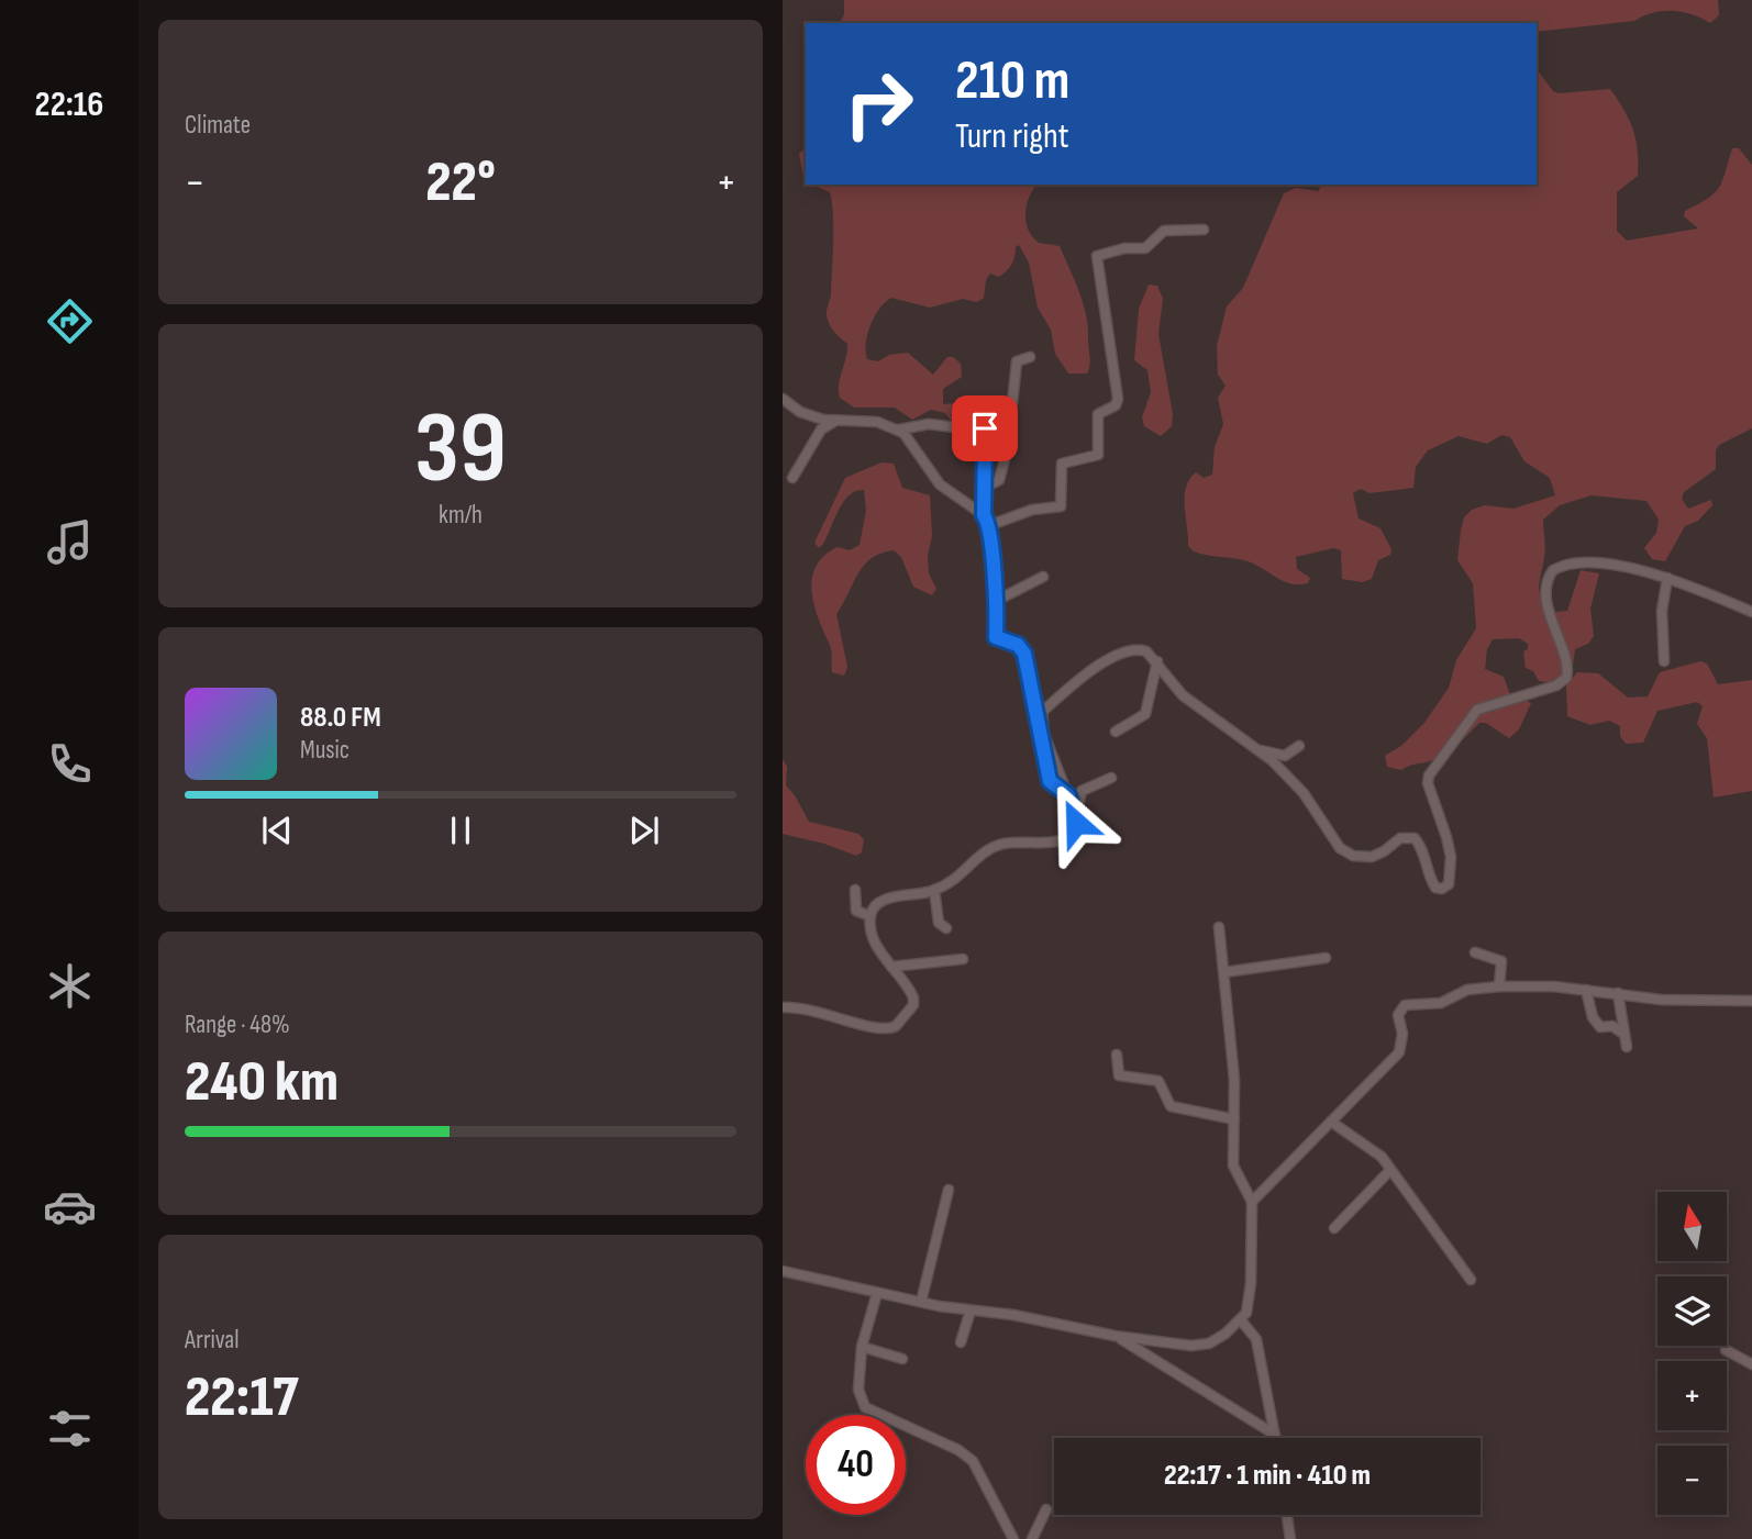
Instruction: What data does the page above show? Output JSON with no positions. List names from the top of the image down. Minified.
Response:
{"north":"top","page":{"tabs":"22:16","tile":["Climate",["39","km/h"],["Range · 48%","240 km"],["Arrival","22:17"]],"turn":["210 m","Turn right"],"heat":["−","22°","+"],"song":["88.0 FM","Music"],"map_buttons":["+","−"],"limit":"40","trip":"22:17 · 1 min · 410 m"}}
